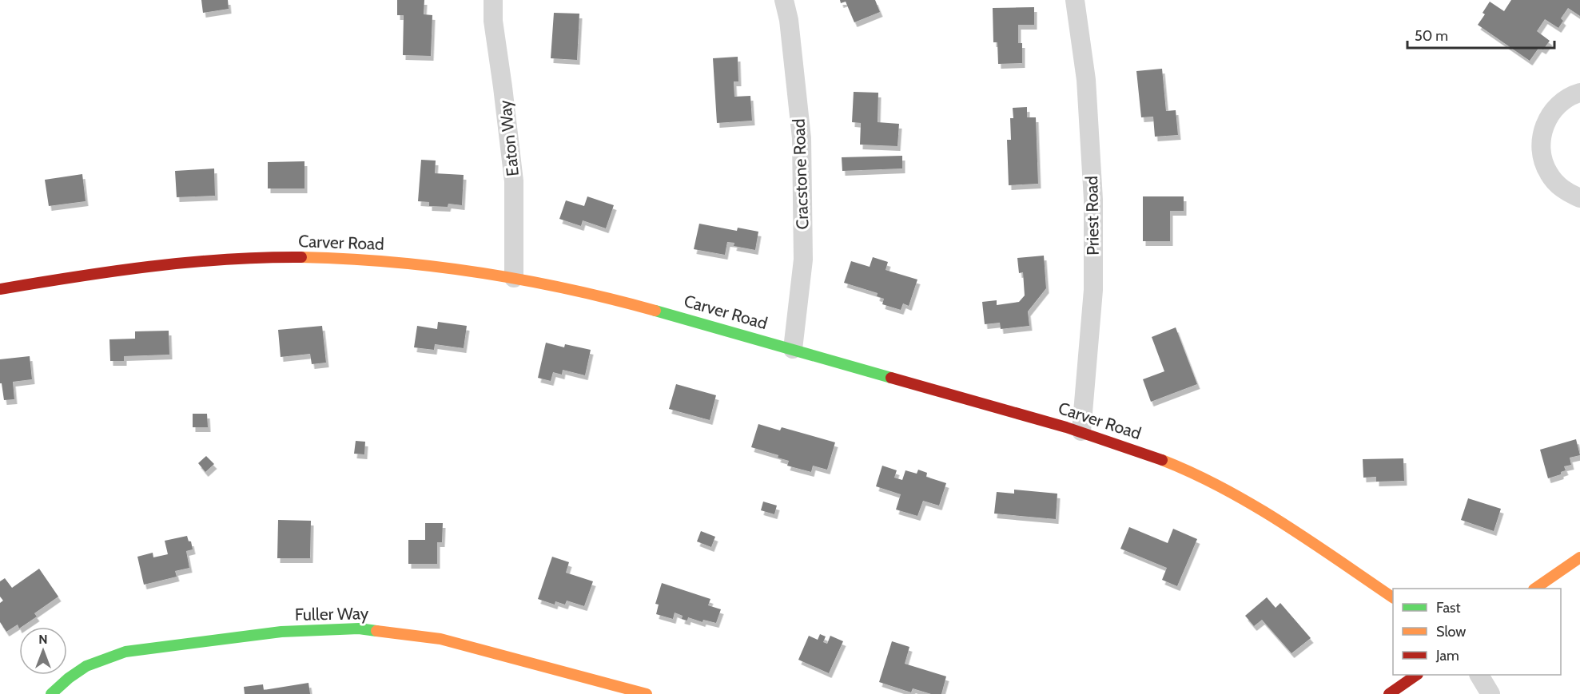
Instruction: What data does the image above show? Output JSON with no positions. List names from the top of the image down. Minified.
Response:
{"streets":{"street":["Eaton Way","Cracstone Road","Priest Road","Carver Road","Fuller Way"]},"crossings":[["Eaton Way","Carver Road"],["Cracstone Road","Carver Road"],["Priest Road","Carver Road"]],"legend":["Fast","Slow","Jam"],"scale_bar":"50 m","north":"top"}
